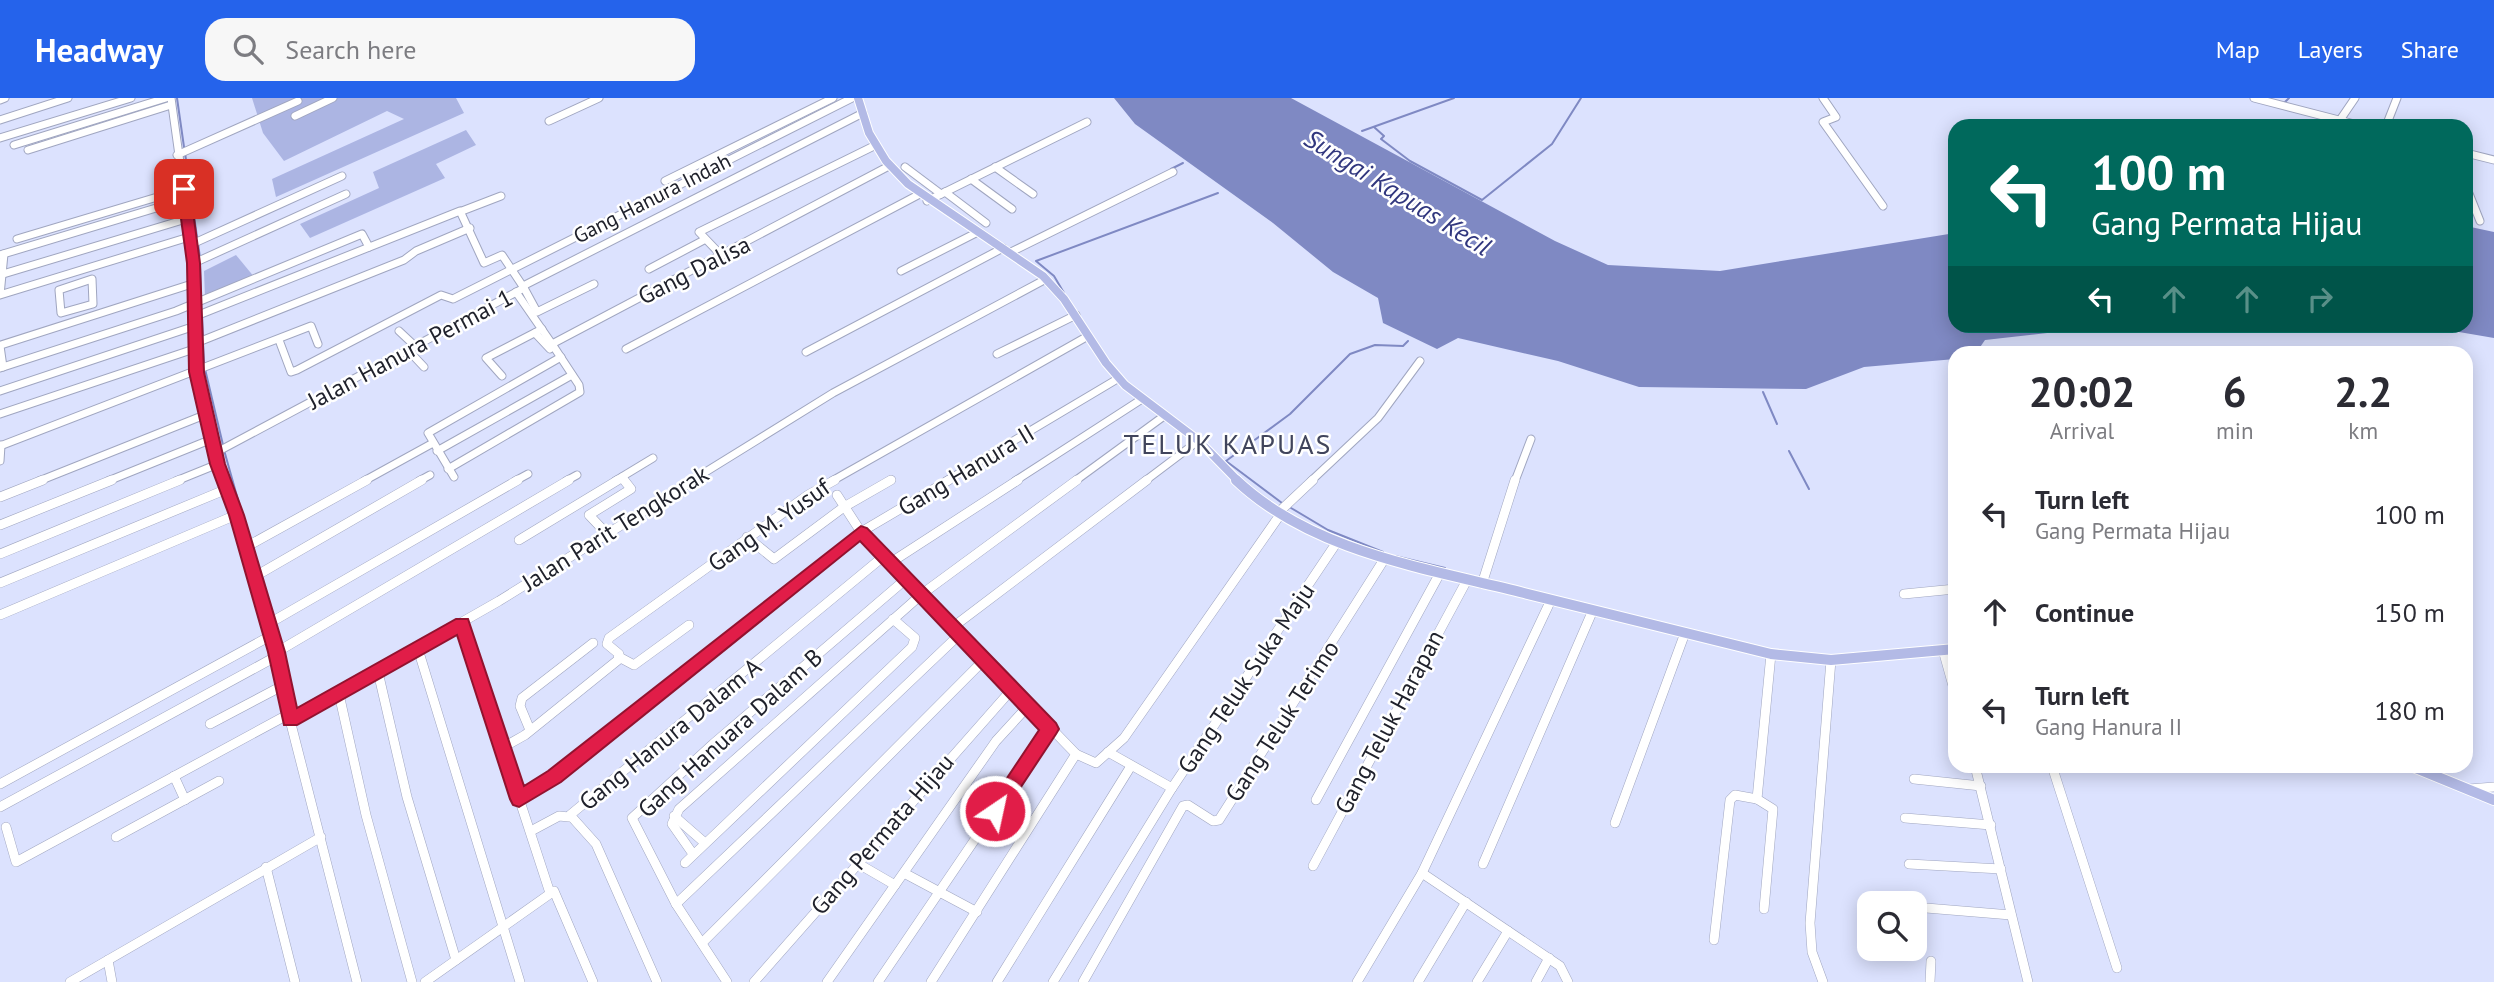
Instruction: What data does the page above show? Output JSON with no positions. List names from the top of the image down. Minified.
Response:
{"streets":{"street":["Gang Hanura Indah","Gang Dalisa","Jalan Hanura Permai 1","Gang Hanura II","Gang M. Yusuf","Jalan Parit Tengkorak","Gang Teluk Suka Maju","Gang Teluk Terimo","Gang Teluk Harapan","Gang Hanuara Dalam B","Gang Hanura Dalam A","Gang Permata Hijau"]},"districts":["TELUK KAPUAS"],"water":["Sungai Kapuas Kecil"],"page":{"header":"Headway","search":"Search here","nav":["Map","Layers","Share"],"turn":["100 m","Gang Permata Hijau"],"eta":["20:02","Arrival","6","min","2.2","km"],"list":[{"name":"Turn left","note":"Gang Permata Hijau","value":"100 m"},{"name":"Continue","value":"150 m"},{"name":"Turn left","note":"Gang Hanura II","value":"180 m"}]}}
